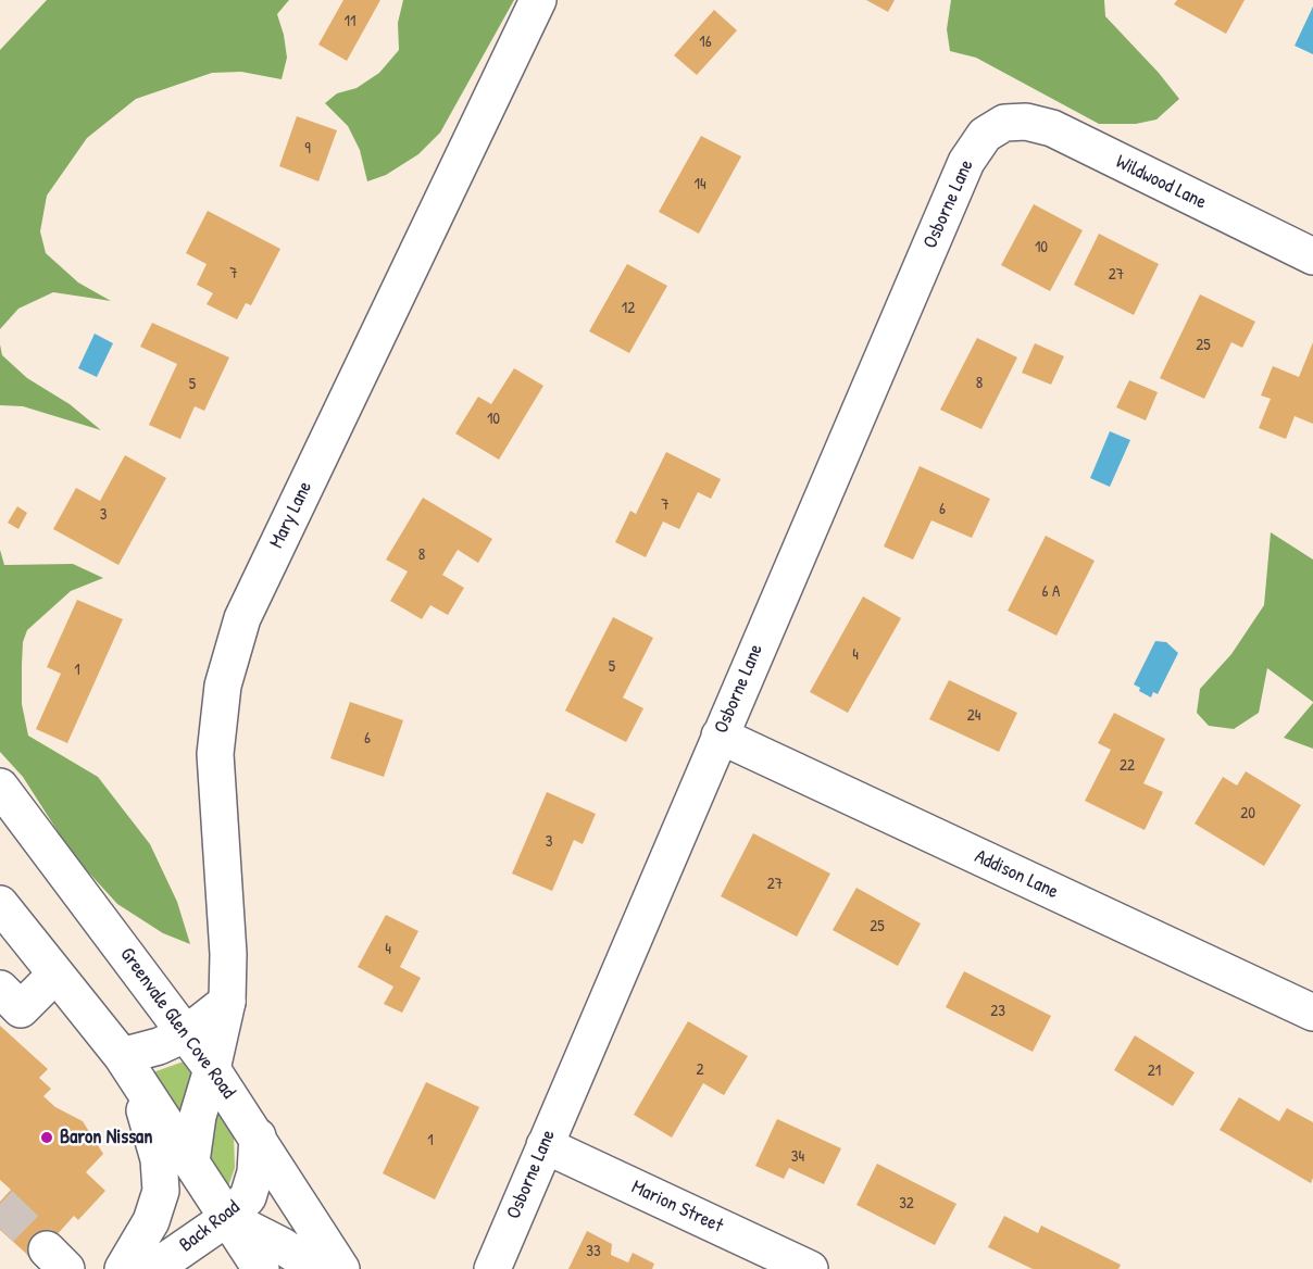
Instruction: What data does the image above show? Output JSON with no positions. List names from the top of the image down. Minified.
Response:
{"streets":{"street":["Wildwood Lane","Osborne Lane","Mary Lane","Addison Lane","Greenvale Glen Cove Road","Marion Street","Back Road"]},"crossings":[["Wildwood Lane","Osborne Lane"],["Osborne Lane","Addison Lane"],["Osborne Lane","Marion Street"],["Mary Lane","Greenvale Glen Cove Road"],["Greenvale Glen Cove Road","Back Road"]],"places":["Baron Nissan"],"house_numbers":["11","16","9","14","10","7","27","12","25","8","5","10","7","6","3","8","6 A","4","5","1","24","6","22","20","3","27","25","4","23","2","21","1","34","32","33"]}
